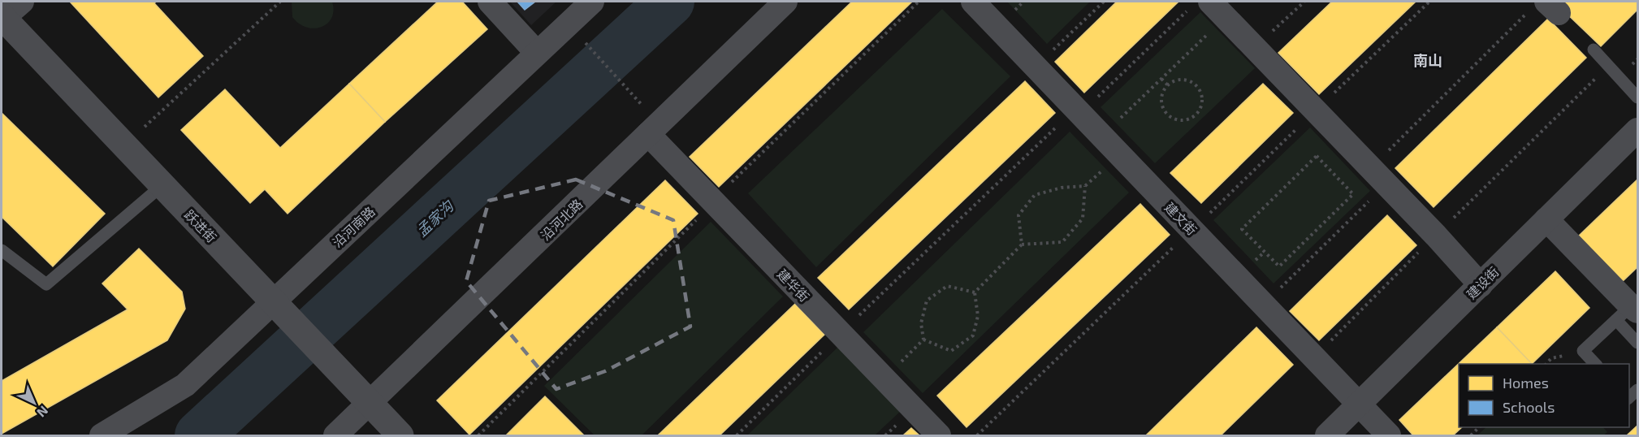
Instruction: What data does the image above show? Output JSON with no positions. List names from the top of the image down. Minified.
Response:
{"streets":{"street":["建文街","沿河北路","跃进街","沿河南路","建设街","建华街"]},"crossings":[["建文街","建设街"],["沿河北路","跃进街"],["沿河北路","建华街"],["跃进街","沿河南路"]],"districts":["南山"],"water":["孟家沟"],"legend":["Homes","Schools"],"north":"bottom right"}
